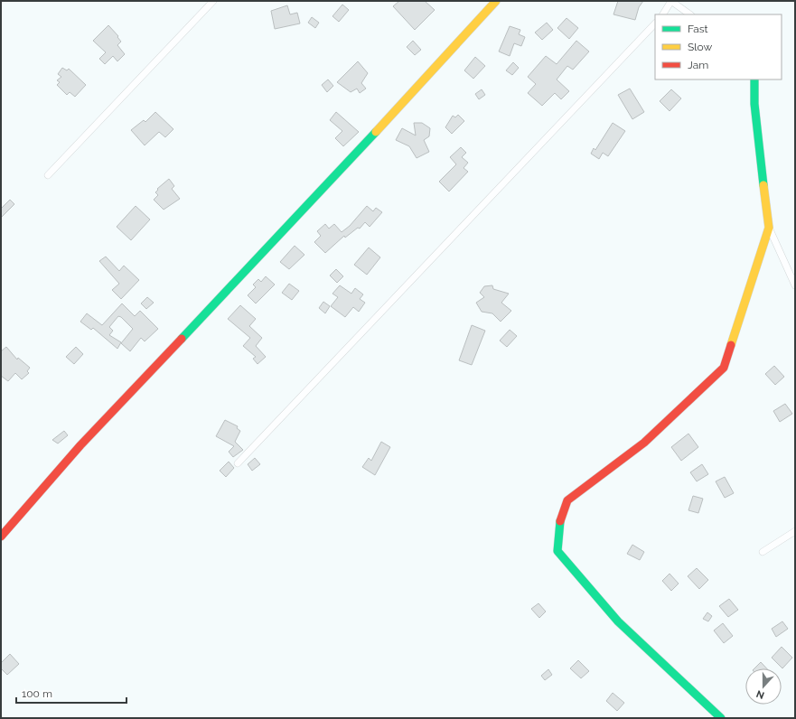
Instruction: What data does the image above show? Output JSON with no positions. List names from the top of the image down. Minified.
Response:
{"legend":["Fast","Slow","Jam"],"scale_bar":"100 m","north":"bottom"}
